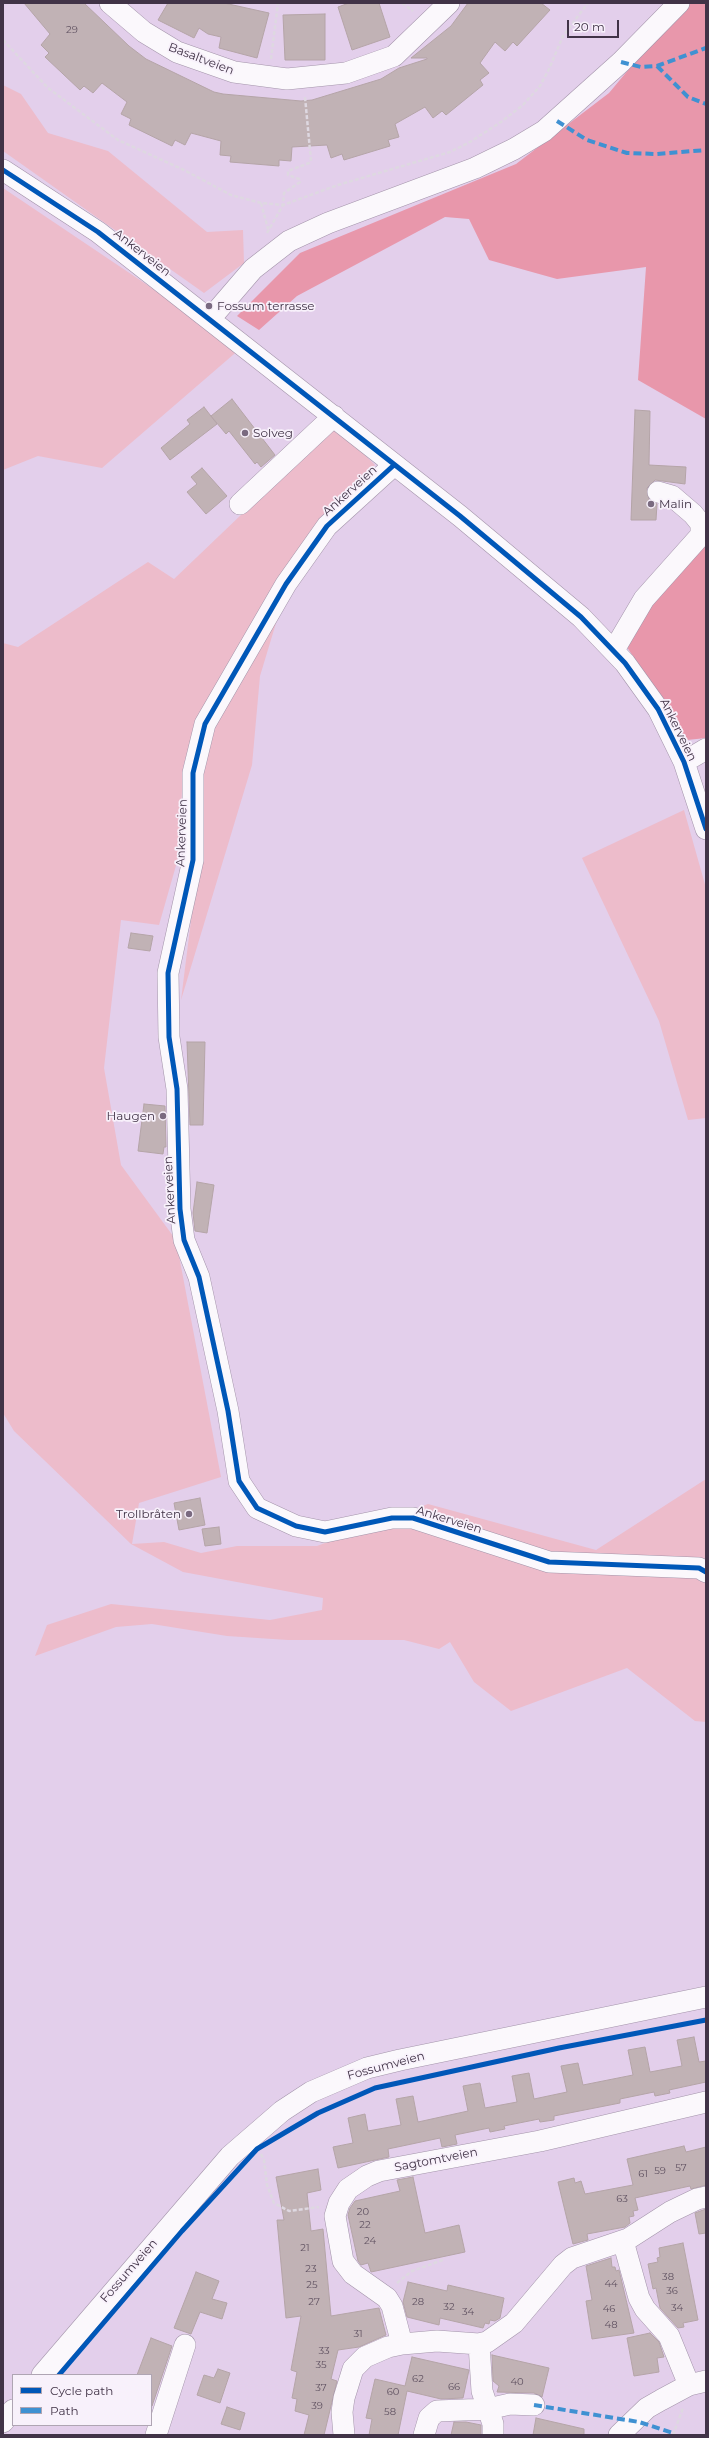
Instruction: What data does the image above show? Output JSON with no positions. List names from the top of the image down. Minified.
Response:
{"streets":{"street":["Basaltveien","Ankerveien","Fossumveien","Sagtomtveien"]},"places":["Fossum terrasse","Solveg","Malin","Haugen","Trollbråten"],"house_numbers":["29","57","59","61","63","20","22","24","21","23","38","44","25","36","27","28","32","34","46","34","48","31","33","35","62","40","66","37","60","39","58"],"legend":["Cycle path","Path"],"scale_bar":"20 m"}
